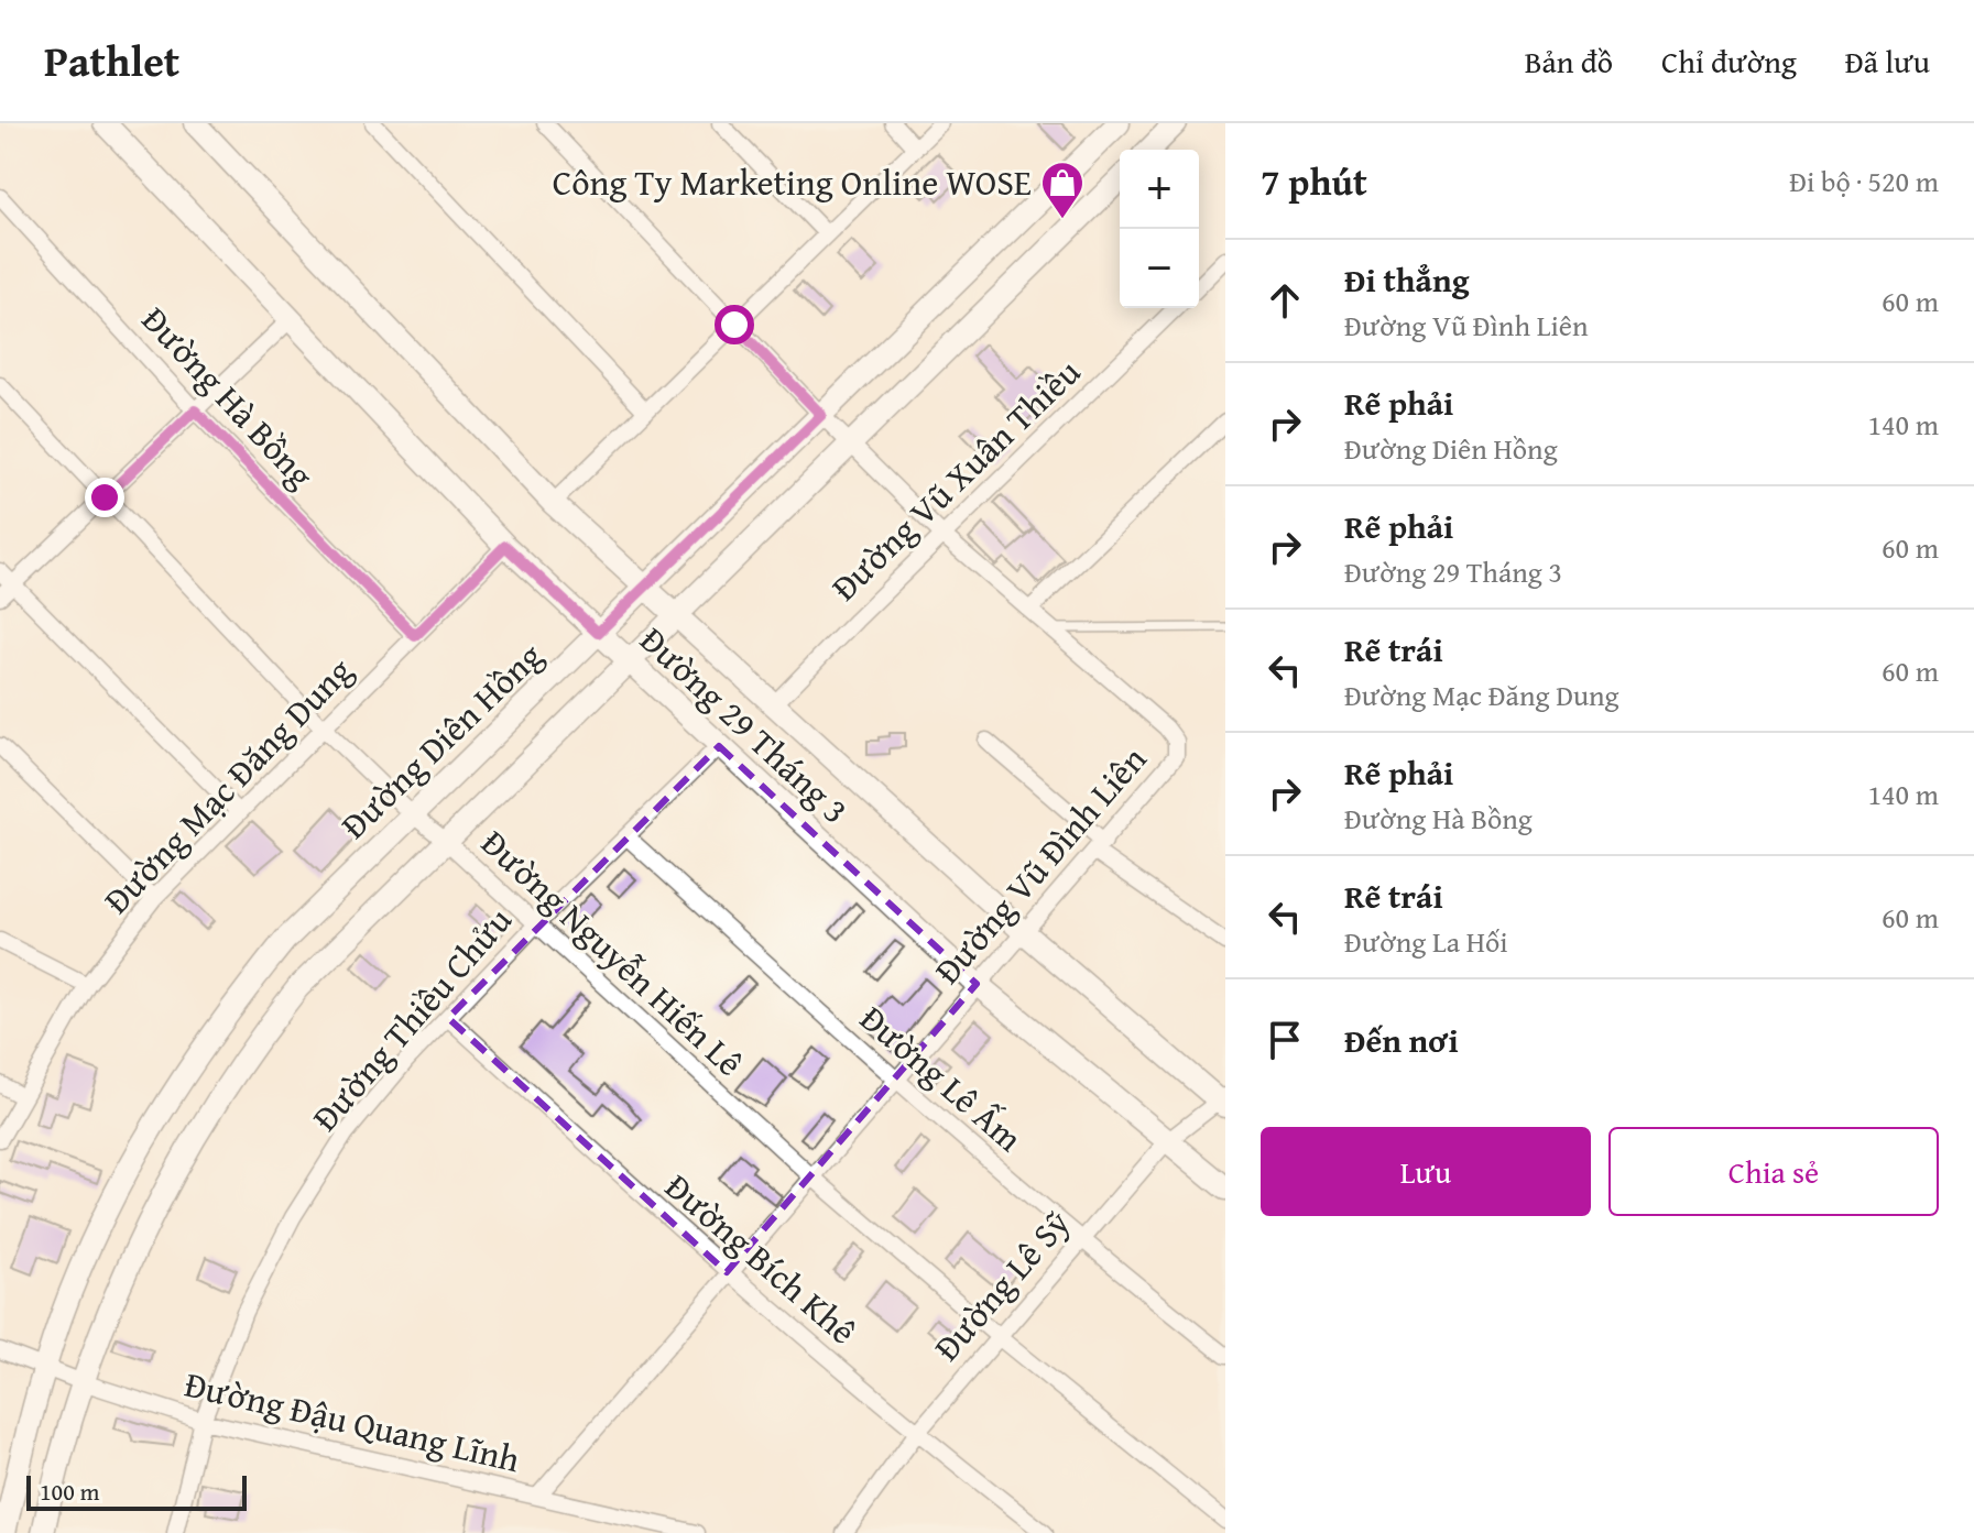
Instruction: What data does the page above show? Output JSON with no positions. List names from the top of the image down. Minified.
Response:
{"streets":{"street":["Đường Hà Bồng","Đường Vũ Xuân Thiều","Đường 29 Tháng 3","Đường Diên Hồng","Đường Mạc Đăng Dung","Đường Vũ Đình Liên","Đường Nguyễn Hiến Lê","Đường Thiều Chửu","Đường Lê Ấm","Đường Bích Khê","Đường Lê Sỹ","Đường Đậu Quang Lĩnh"]},"crossings":[["Đường Hà Bồng","Đường Mạc Đăng Dung"],["Đường Vũ Xuân Thiều","Đường 29 Tháng 3"],["Đường Vũ Xuân Thiều","Đường Vũ Đình Liên"],["Đường 29 Tháng 3","Đường Diên Hồng"],["Đường 29 Tháng 3","Đường Mạc Đăng Dung"],["Đường 29 Tháng 3","Đường Vũ Đình Liên"],["Đường 29 Tháng 3","Đường Thiều Chửu"],["Đường 29 Tháng 3","Đường Lê Sỹ"],["Đường Diên Hồng","Đường Vũ Đình Liên"],["Đường Diên Hồng","Đường Nguyễn Hiến Lê"],["Đường Diên Hồng","Đường Đậu Quang Lĩnh"],["Đường Mạc Đăng Dung","Đường Nguyễn Hiến Lê"],["Đường Vũ Đình Liên","Đường Nguyễn Hiến Lê"],["Đường Vũ Đình Liên","Đường Lê Ấm"],["Đường Vũ Đình Liên","Đường Bích Khê"],["Đường Vũ Đình Liên","Đường Đậu Quang Lĩnh"],["Đường Nguyễn Hiến Lê","Đường Thiều Chửu"],["Đường Nguyễn Hiến Lê","Đường Lê Sỹ"],["Đường Thiều Chửu","Đường Lê Ấm"],["Đường Thiều Chửu","Đường Bích Khê"],["Đường Thiều Chửu","Đường Đậu Quang Lĩnh"],["Đường Lê Ấm","Đường Lê Sỹ"],["Đường Bích Khê","Đường Lê Sỹ"]],"places":{"shop":["Công Ty Marketing Online WOSE"]},"scale_bar":"100 m","page":{"header":"Pathlet","nav":["Bản đồ","Chỉ đường","Đã lưu"],"heading":["7 phút","Đi bộ · 520 m"],"map_buttons":["+","−"],"list":[["Đi thẳng","Đường Vũ Đình Liên","60 m"],["Rẽ phải","Đường Diên Hồng","140 m"],["Rẽ phải","Đường 29 Tháng 3","60 m"],["Rẽ trái","Đường Mạc Đăng Dung","60 m"],["Rẽ phải","Đường Hà Bồng","140 m"],["Rẽ trái","Đường La Hối","60 m"],"Đến nơi"],"buttons":["Lưu","Chia sẻ"],"scale":"100 m"}}
